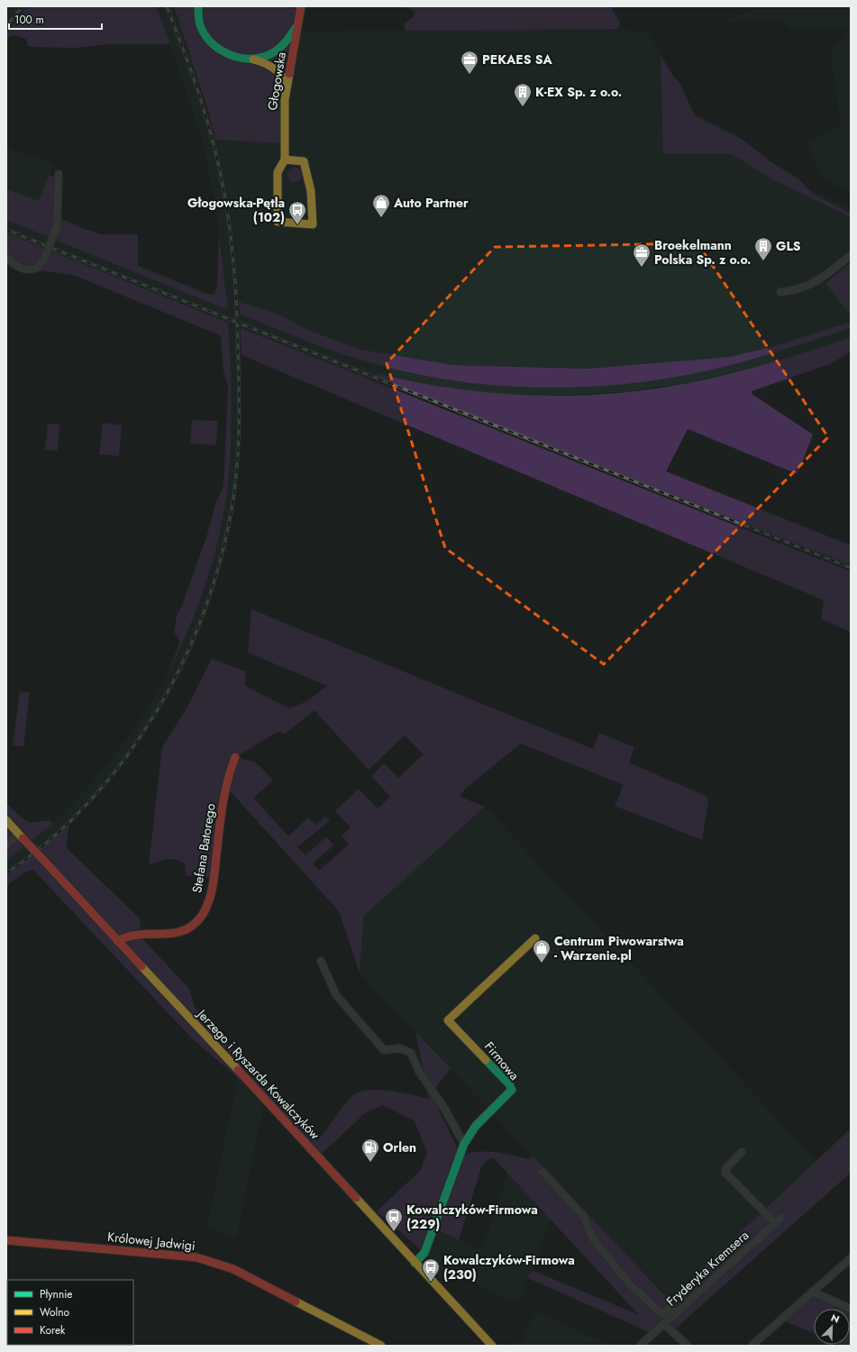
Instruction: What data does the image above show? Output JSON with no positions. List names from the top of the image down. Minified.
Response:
{"streets":{"street":["Głogowska","Stefana Batorego","Firmowa","Jerzego i Ryszarda Kowalczyków","Królowej Jadwigi","Fryderyka Kremsera"]},"crossings":[["Stefana Batorego","Jerzego i Ryszarda Kowalczyków"],["Firmowa","Jerzego i Ryszarda Kowalczyków"]],"places":{"office":["PEKAES SA","Broekelmann Polska Sp. z o.o."],"building":["K-EX Sp. z o.o.","GLS"],"shop":["Auto Partner","Centrum Piwowarstwa - Warzenie.pl"],"bus stop":["Głogowska-Pętla (102)","Kowalczyków-Firmowa (229)","Kowalczyków-Firmowa (230)"],"fuel station":["Orlen"]},"legend":["Płynnie","Wolno","Korek"],"scale_bar":"100 m","north":"top right"}
